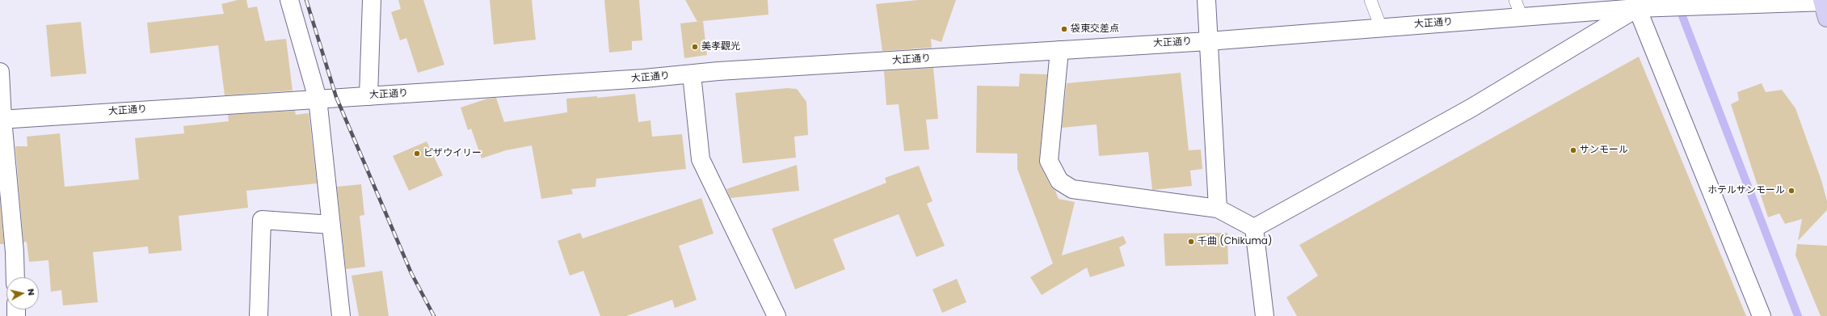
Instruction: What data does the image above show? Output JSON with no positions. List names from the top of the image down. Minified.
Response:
{"streets":{"street":["大正通り"]},"places":["袋東交差点","美孝觀光","サンモール","ピザウイリー","ホテルサンモール","千曲 (Chikuma)"],"north":"right"}
